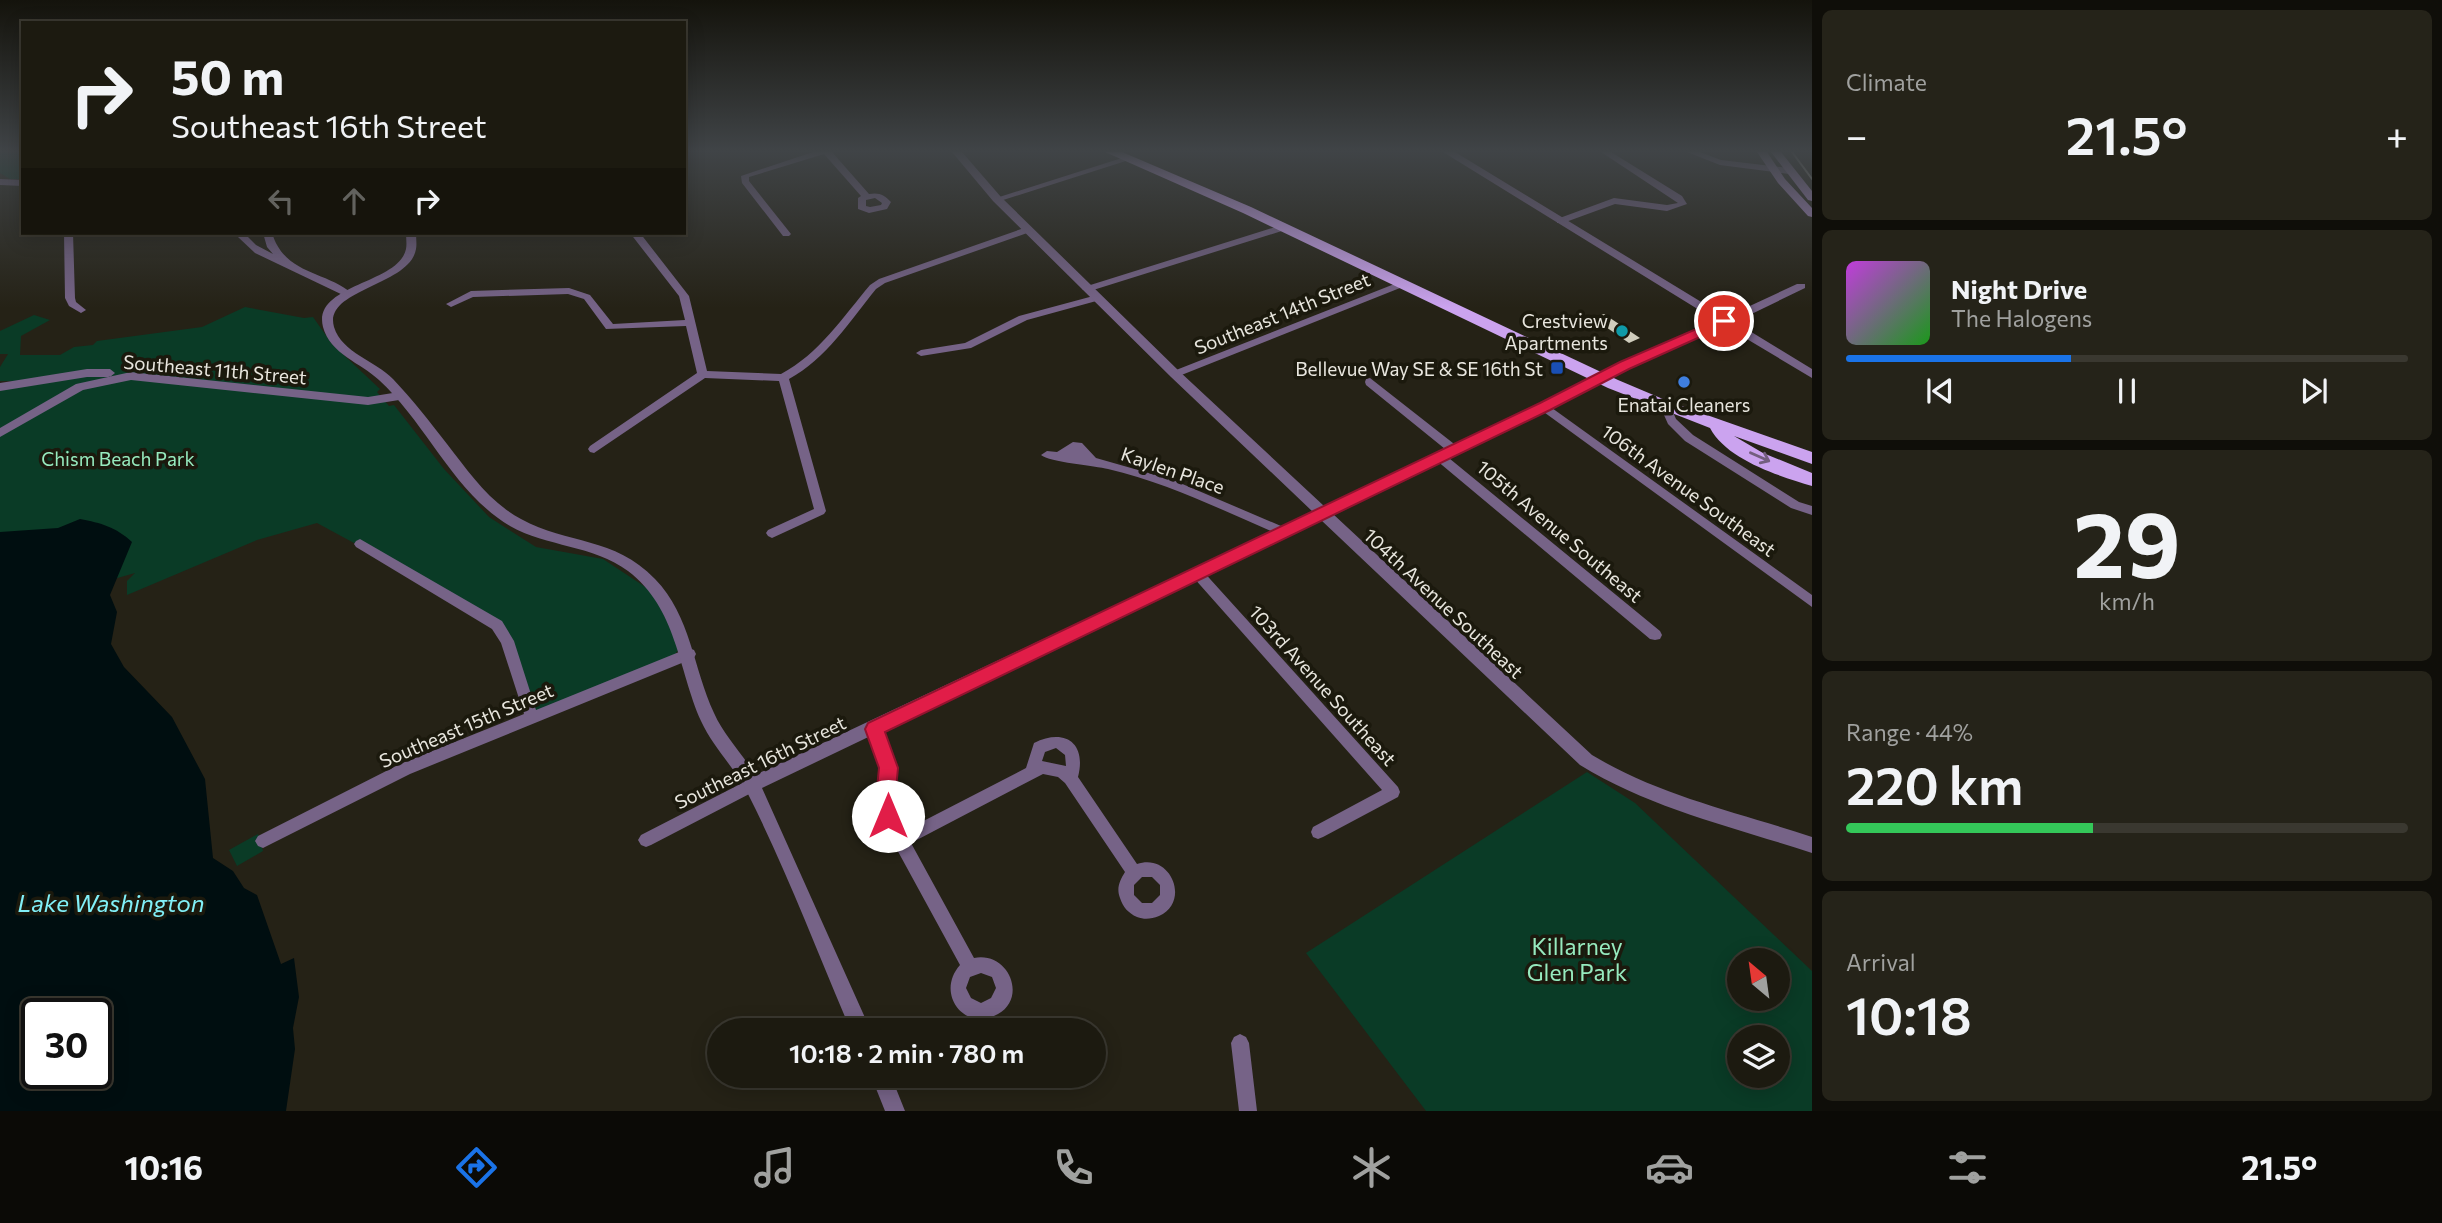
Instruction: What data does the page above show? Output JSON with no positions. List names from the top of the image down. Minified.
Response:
{"streets":{"street":["Southeast 14th Street","Southeast 11th Street","Kaylen Place","106th Avenue Southeast","105th Avenue Southeast","104th Avenue Southeast","103rd Avenue Southeast","Southeast 15th Street","Southeast 16th Street"]},"crossings":[["Southeast 14th Street","104th Avenue Southeast"],["Kaylen Place","Southeast 16th Street"],["106th Avenue Southeast","Southeast 16th Street"],["105th Avenue Southeast","Southeast 16th Street"],["104th Avenue Southeast","Southeast 16th Street"],["103rd Avenue Southeast","Southeast 16th Street"]],"water":["Lake Washington"],"parks":["Chism Beach Park","Killarney Glen Park"],"places":{"other":["Crestview Apartments","Enatai Cleaners"],"transit":["Bellevue Way SE & SE 16th St"]},"north":"top left","page":{"tile":["Climate",["29","km/h"],["Range · 44%","220 km"],["Arrival","10:18"]],"turn":["50 m","Southeast 16th Street"],"heat":["−","21.5°","+"],"song":["Night Drive","The Halogens"],"limit":"30","trip":"10:18 · 2 min · 780 m","tabs":["10:16","21.5°"]}}
